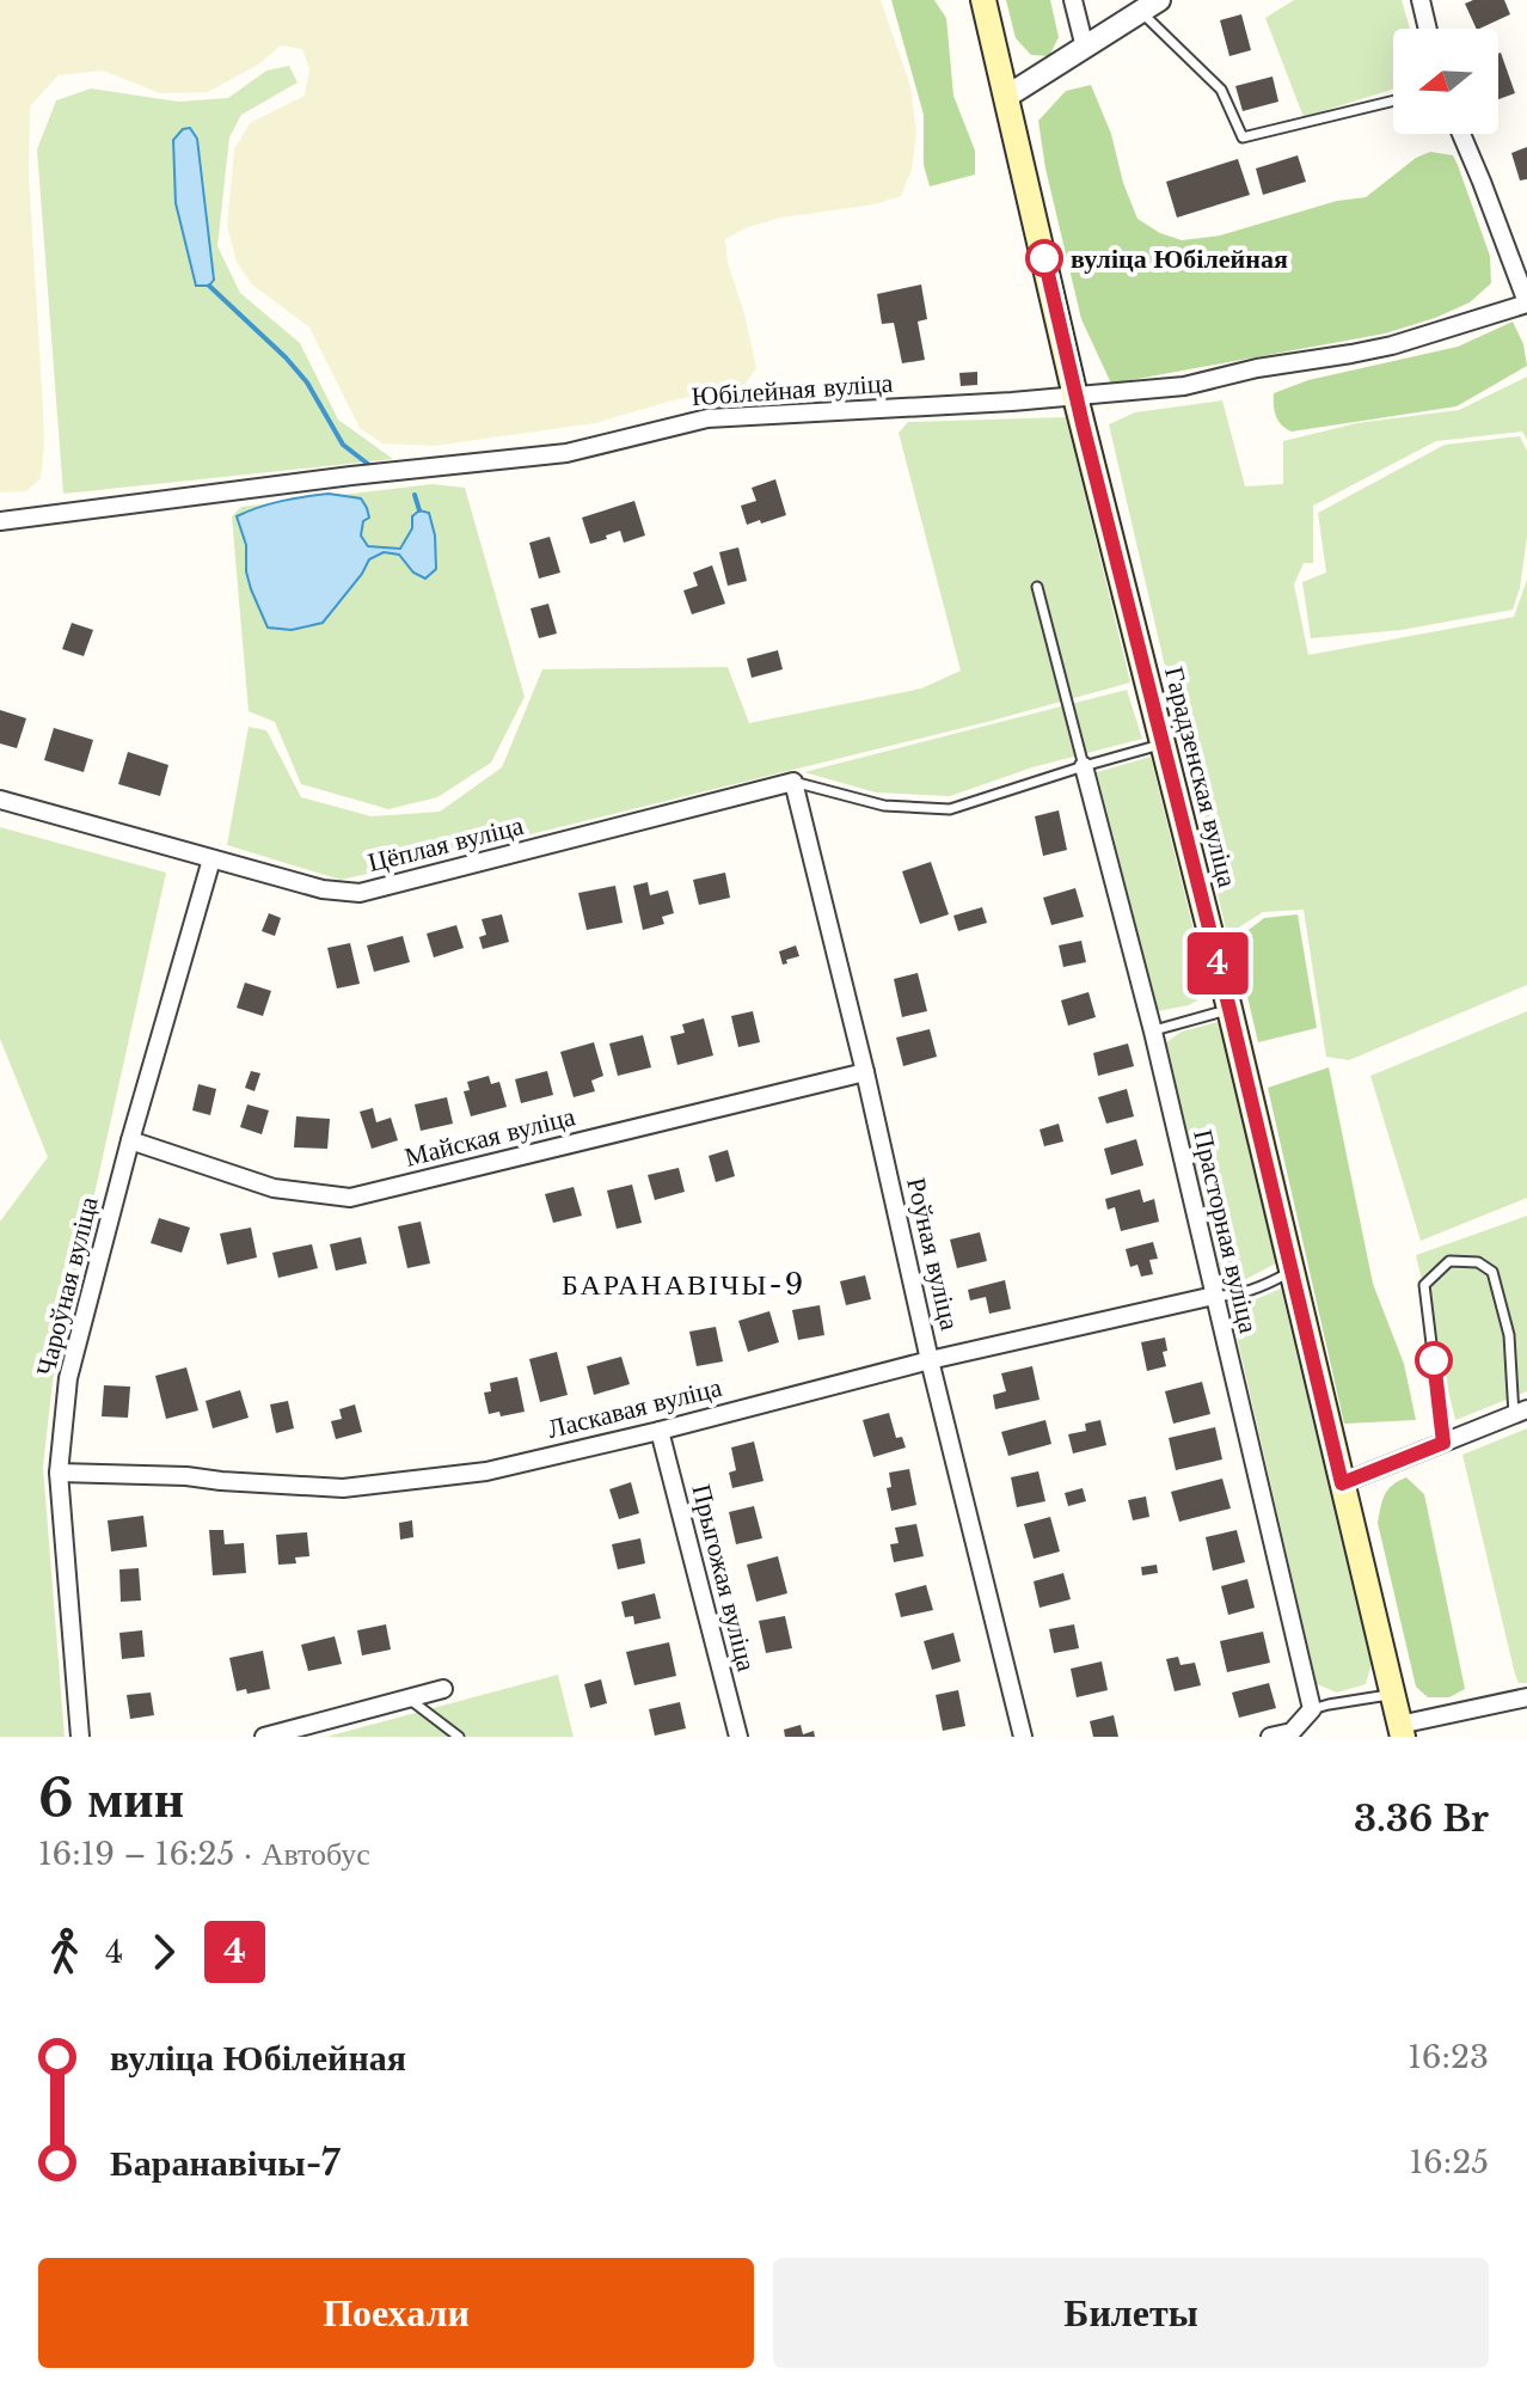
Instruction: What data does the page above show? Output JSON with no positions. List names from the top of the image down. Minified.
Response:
{"streets":{"main road":["Гарадзенская вуліца"],"street":["Юбілейная вуліца","Цёплая вуліца","Майская вуліца","Прасторная вуліца","Роўная вуліца","Чароўная вуліца","Ласкавая вуліца","Прыгожая вуліца"]},"crossings":[["Юбілейная вуліца","Гарадзенская вуліца"],["Цёплая вуліца","Роўная вуліца"],["Цёплая вуліца","Чароўная вуліца"],["Майская вуліца","Роўная вуліца"],["Майская вуліца","Чароўная вуліца"],["Прасторная вуліца","Ласкавая вуліца"],["Роўная вуліца","Ласкавая вуліца"],["Чароўная вуліца","Ласкавая вуліца"],["Ласкавая вуліца","Прыгожая вуліца"]],"districts":["БАРАНАВІЧЫ-9"],"places":["вуліца Юбілейная"],"lines":["bus line 4"],"north":"left","page":{"on_map":"4","heading":["6 мин","16:19 – 16:25 · Автобус","3.36 Br"],"legs":["4","4"],"list":[{"name":"вуліца Юбілейная","value":"16:23"},{"name":"Баранавічы-7","value":"16:25"}],"buttons":["Поехали","Билеты"]}}
